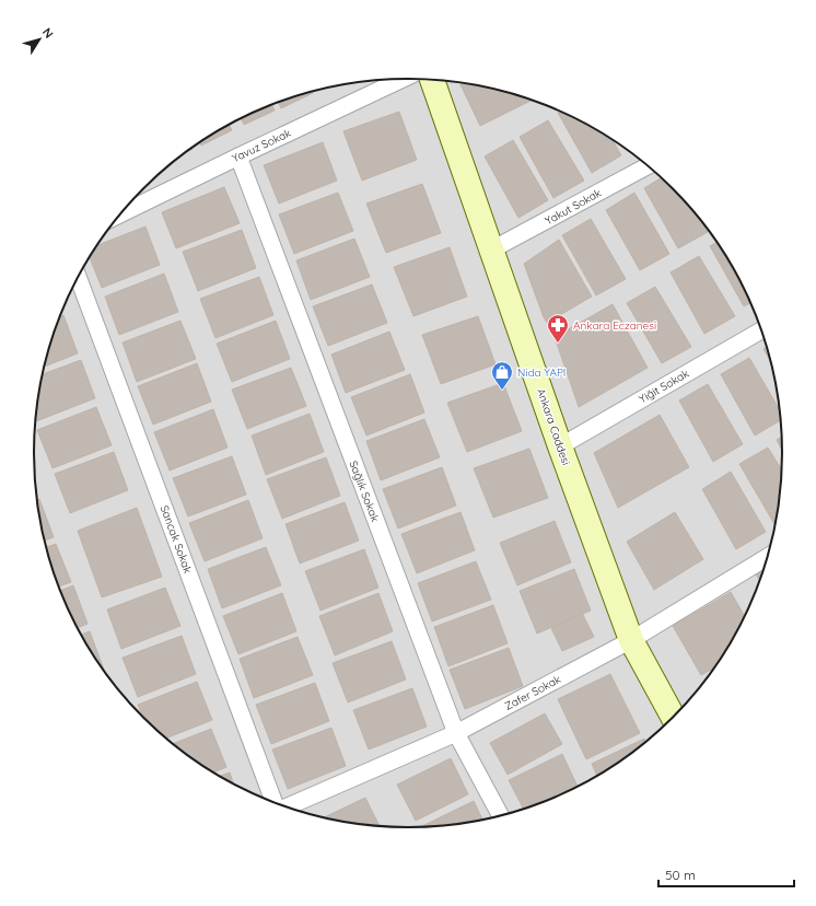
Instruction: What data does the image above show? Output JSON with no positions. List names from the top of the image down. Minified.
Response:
{"streets":{"main road":["Ankara Caddesi"],"street":["Yavuz Sokak","Yakut Sokak","Yiğit Sokak","Sağlık Sokak","Sancak Sokak","Zafer Sokak"]},"crossings":[["Yavuz Sokak","Sağlık Sokak"],["Yakut Sokak","Ankara Caddesi"],["Yiğit Sokak","Ankara Caddesi"],["Ankara Caddesi","Zafer Sokak"],["Sağlık Sokak","Zafer Sokak"]],"places":{"pharmacy":["Ankara Eczanesi"],"shop":["Nida YAPI"]},"scale_bar":"50 m","north":"top right"}
